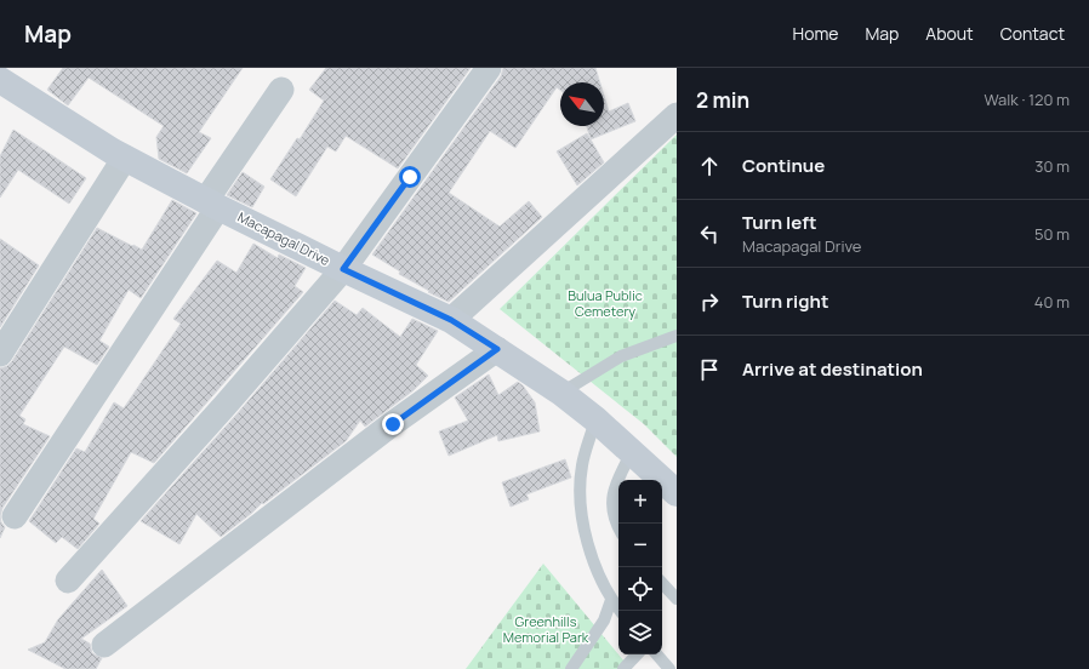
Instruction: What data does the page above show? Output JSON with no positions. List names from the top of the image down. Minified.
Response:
{"streets":{"main road":["Macapagal Drive"]},"parks":["Bulua Public Cemetery","Greenhills Memorial Park"],"north":"top left","page":{"header":"Map","nav":["Home","Map","About","Contact"],"heading":["2 min","Walk · 120 m"],"list":[["Continue","30 m"],["Turn left","Macapagal Drive","50 m"],["Turn right","40 m"],"Arrive at destination"],"map_buttons":["+","−"]}}
